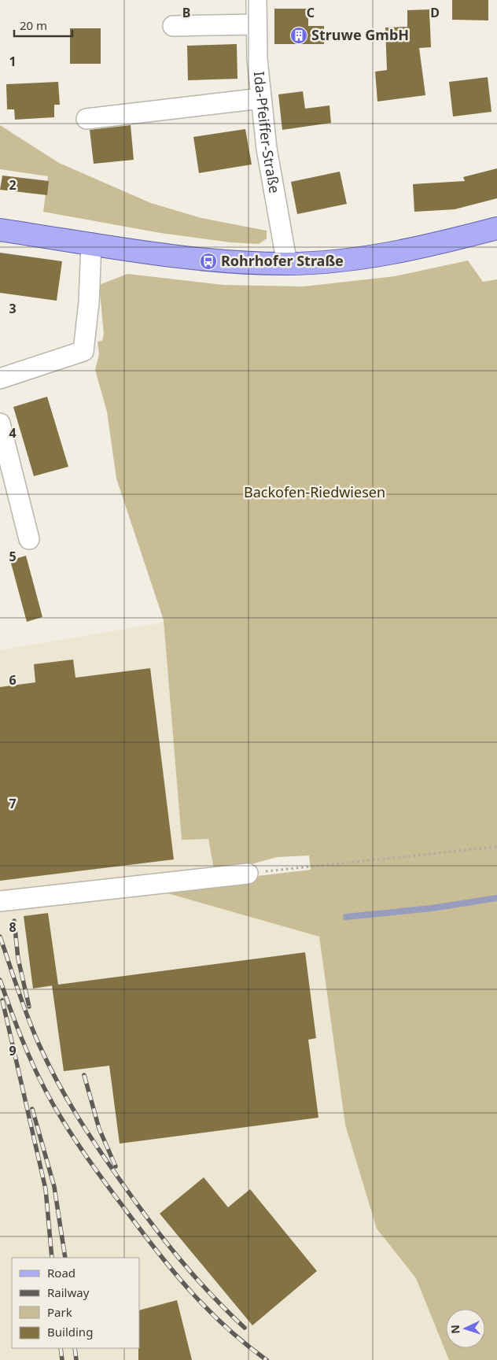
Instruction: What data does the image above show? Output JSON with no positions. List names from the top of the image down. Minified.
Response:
{"streets":{"street":["Ida-Pfeiffer-Straße"]},"parks":["Backofen-Riedwiesen"],"places":{"building":["Struwe GmbH"],"bus stop":["Rohrhofer Straße"]},"legend":["Road","Railway","Park","Building"],"scale_bar":"20 m","north":"left","grid":{"columns":["B","C","D"],"rows":["1","2","3","4","5","6","7","8","9"]}}
